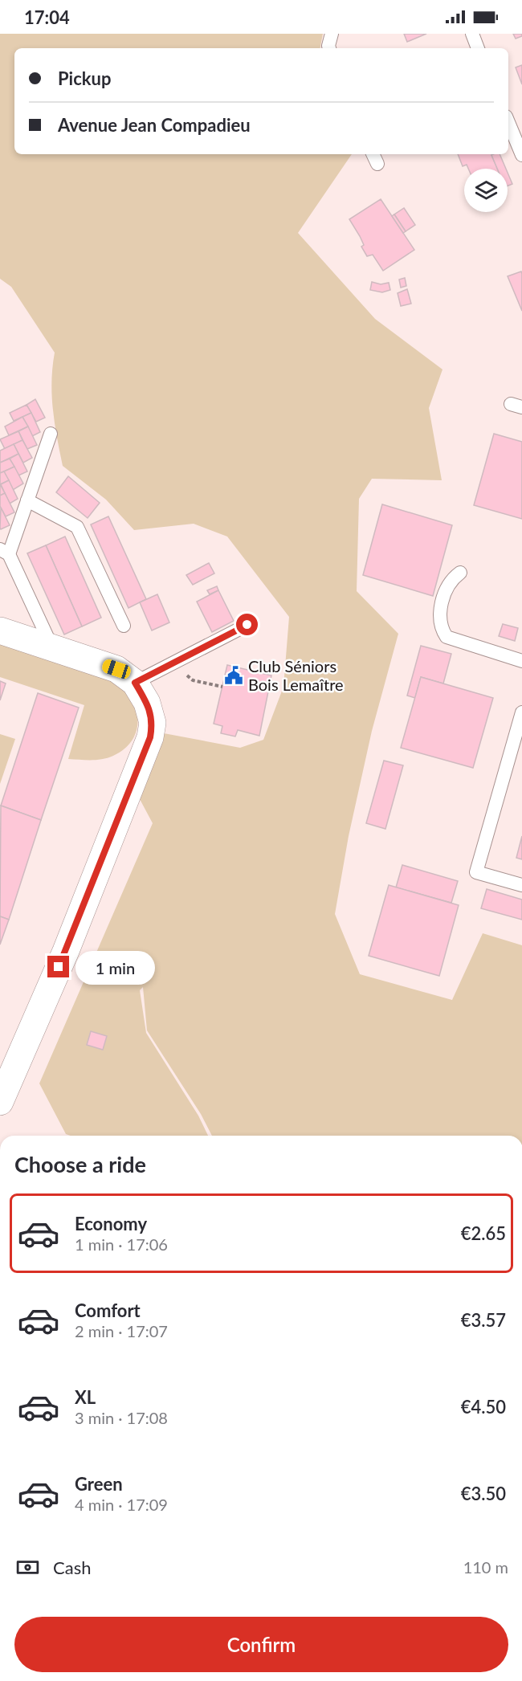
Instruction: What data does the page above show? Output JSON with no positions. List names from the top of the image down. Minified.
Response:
{"places":{"public building":["Club Séniors Bois Lemaître"]},"page":{"status":"17:04","banner":["Pickup","Avenue Jean Compadieu"],"bubble":"1 min","heading":"Choose a ride","list":[{"name":"Economy","note":"1 min · 17:06","value":"€2.65"},{"name":"Comfort","note":"2 min · 17:07","value":"€3.57"},{"name":"XL","note":"3 min · 17:08","value":"€4.50"},{"name":"Green","note":"4 min · 17:09","value":"€3.50"}],"pay":["Cash","110 m"],"buttons":"Confirm"}}
